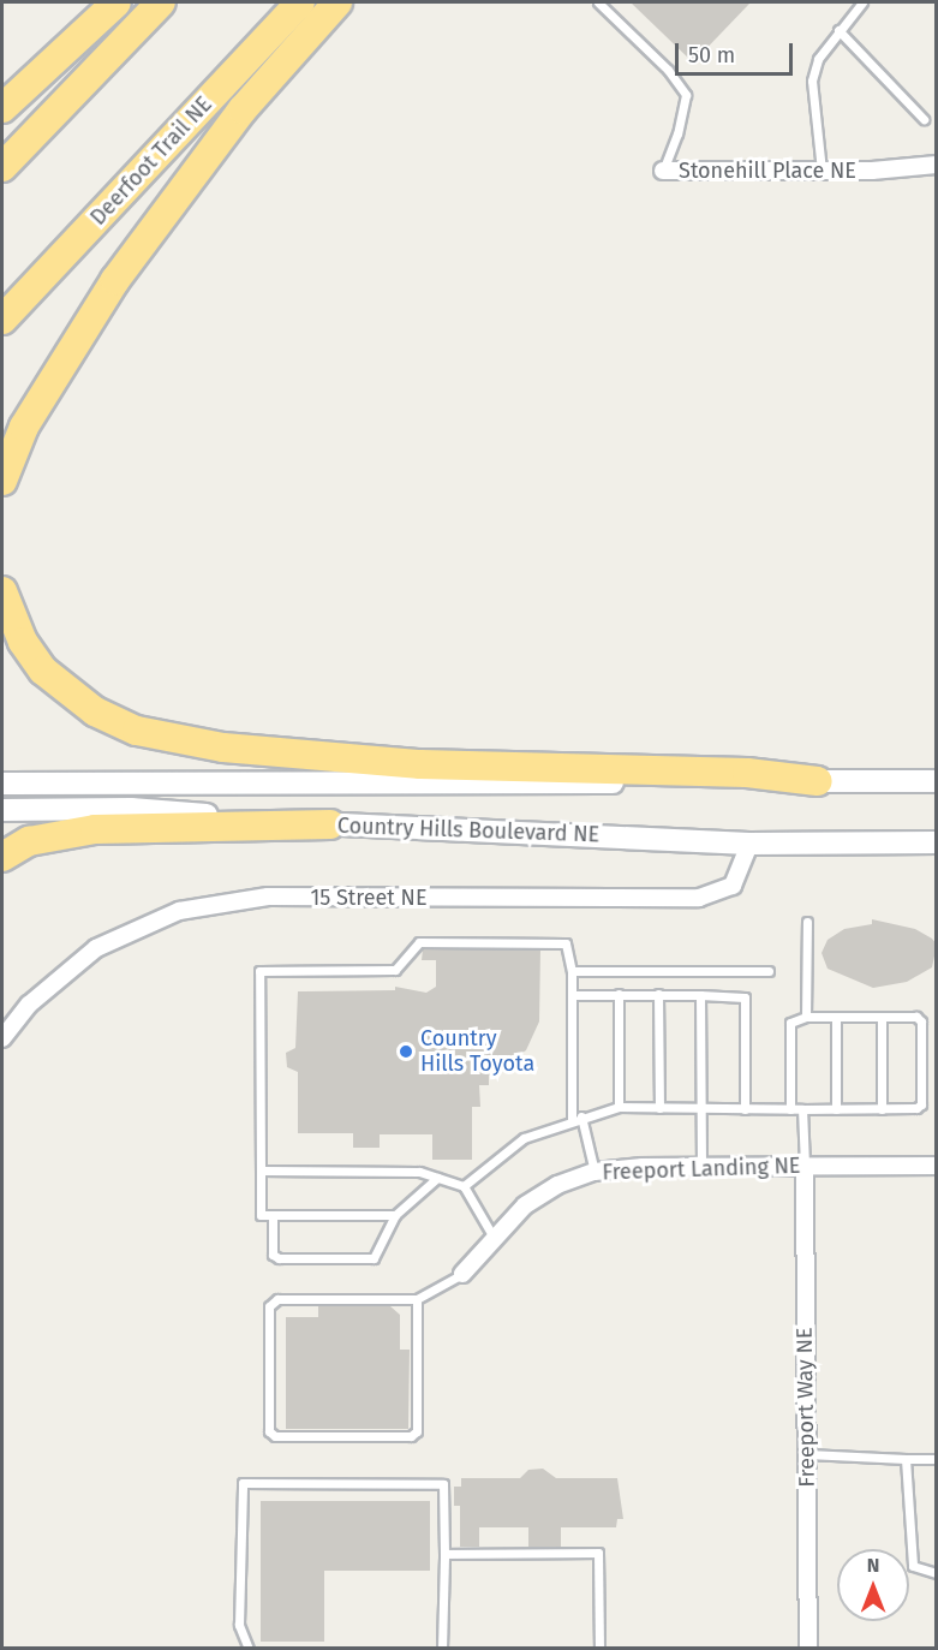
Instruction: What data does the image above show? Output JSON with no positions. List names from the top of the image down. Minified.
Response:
{"streets":{"highway":["Deerfoot Trail NE"],"main road":["Country Hills Boulevard NE"],"street":["Stonehill Place NE","15 Street NE","Freeport Landing NE","Freeport Way NE"]},"crossings":[["Country Hills Boulevard NE","15 Street NE"],["Freeport Landing NE","Freeport Way NE"]],"places":["Country Hills Toyota"],"scale_bar":"50 m","north":"top"}
